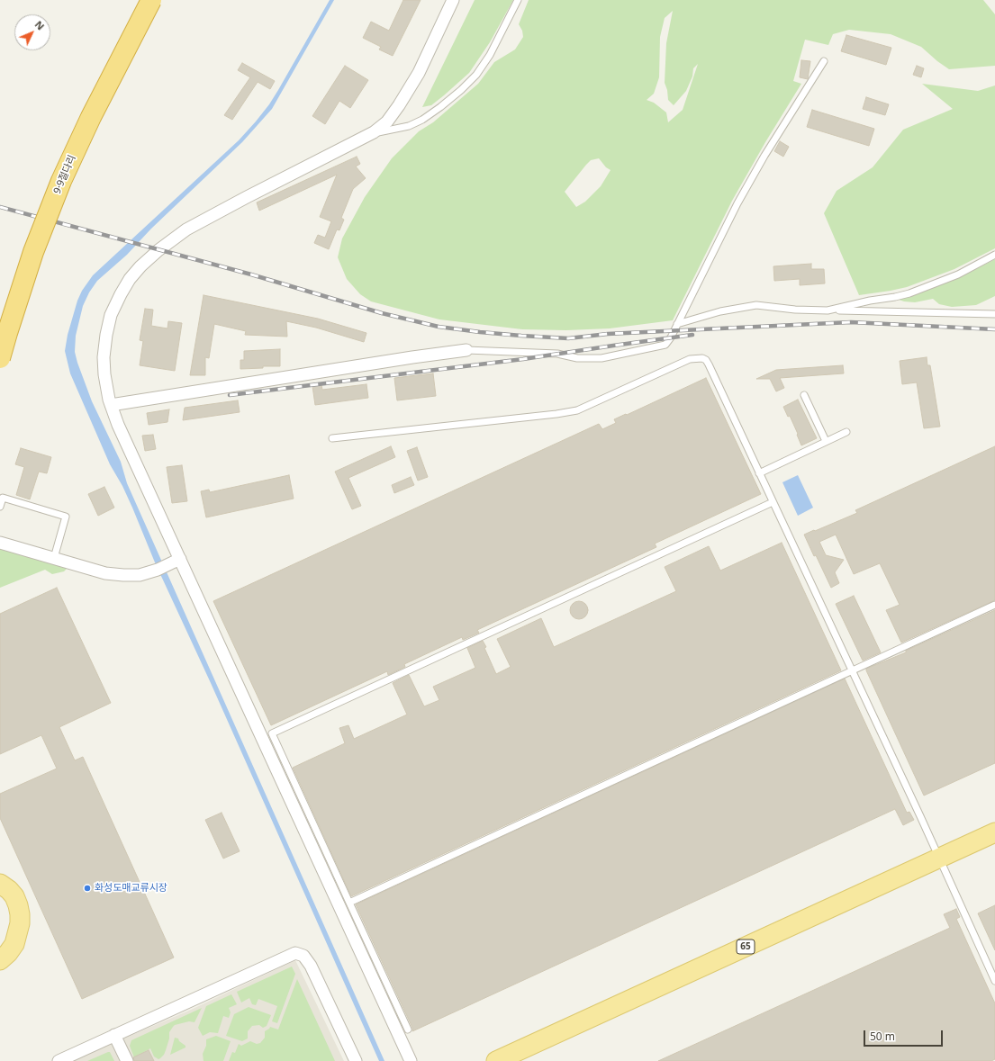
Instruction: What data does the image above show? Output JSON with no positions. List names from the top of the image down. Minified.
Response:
{"streets":{"highway":["9·9절다리"],"main road":["65"]},"places":["화성도매교류시장"],"scale_bar":"50 m","north":"top right"}
